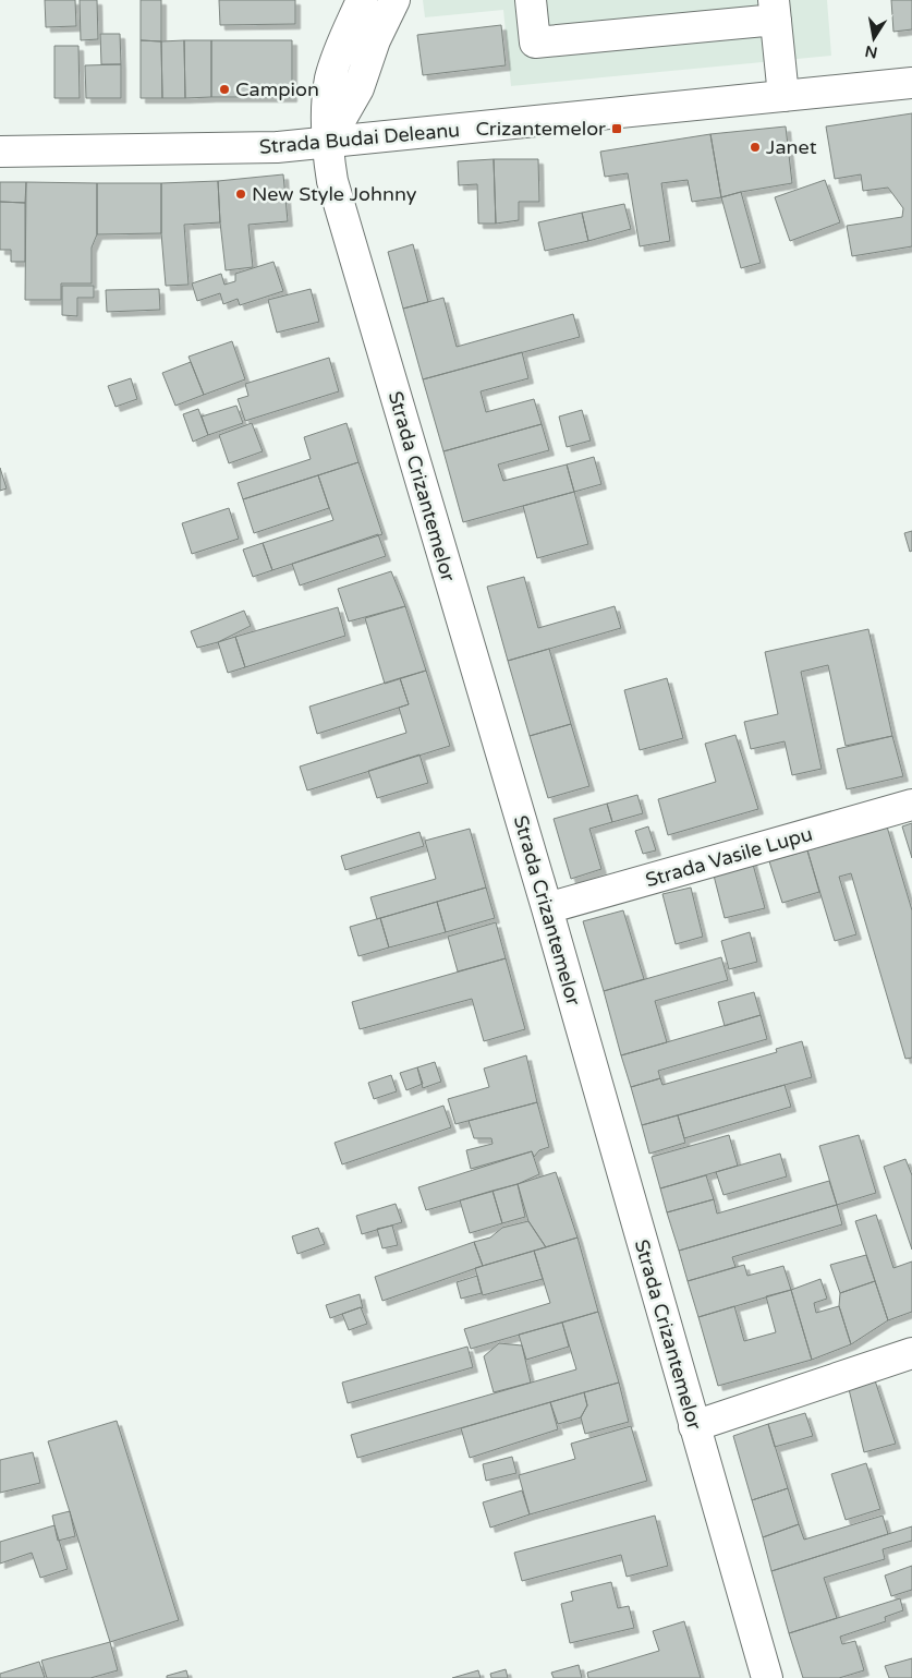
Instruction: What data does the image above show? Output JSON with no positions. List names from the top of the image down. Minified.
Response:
{"streets":{"street":["Strada Budai Deleanu","Strada Crizantemelor","Strada Vasile Lupu"]},"crossings":[["Strada Budai Deleanu","Strada Crizantemelor"],["Strada Crizantemelor","Strada Vasile Lupu"]],"places":{"other":["Campion","Janet","New Style Johnny"],"transit":["Crizantemelor"]},"north":"bottom"}
